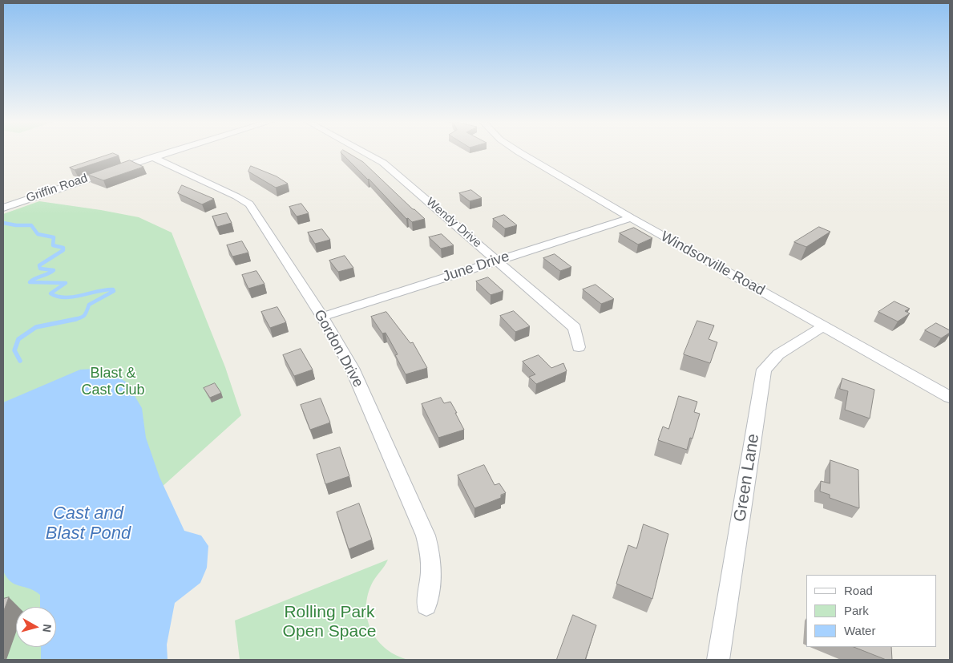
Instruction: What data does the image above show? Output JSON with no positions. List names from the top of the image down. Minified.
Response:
{"streets":{"street":["Griffin Road","Wendy Drive","Windsorville Road","June Drive","Gordon Drive","Green Lane"]},"crossings":[["Griffin Road","Gordon Drive"],["Wendy Drive","June Drive"],["Windsorville Road","June Drive"],["Windsorville Road","Green Lane"],["June Drive","Gordon Drive"]],"water":["Cast and Blast Pond"],"parks":["Blast & Cast Club","Rolling Park Open Space"],"legend":["Road","Park","Water"],"north":"right"}
